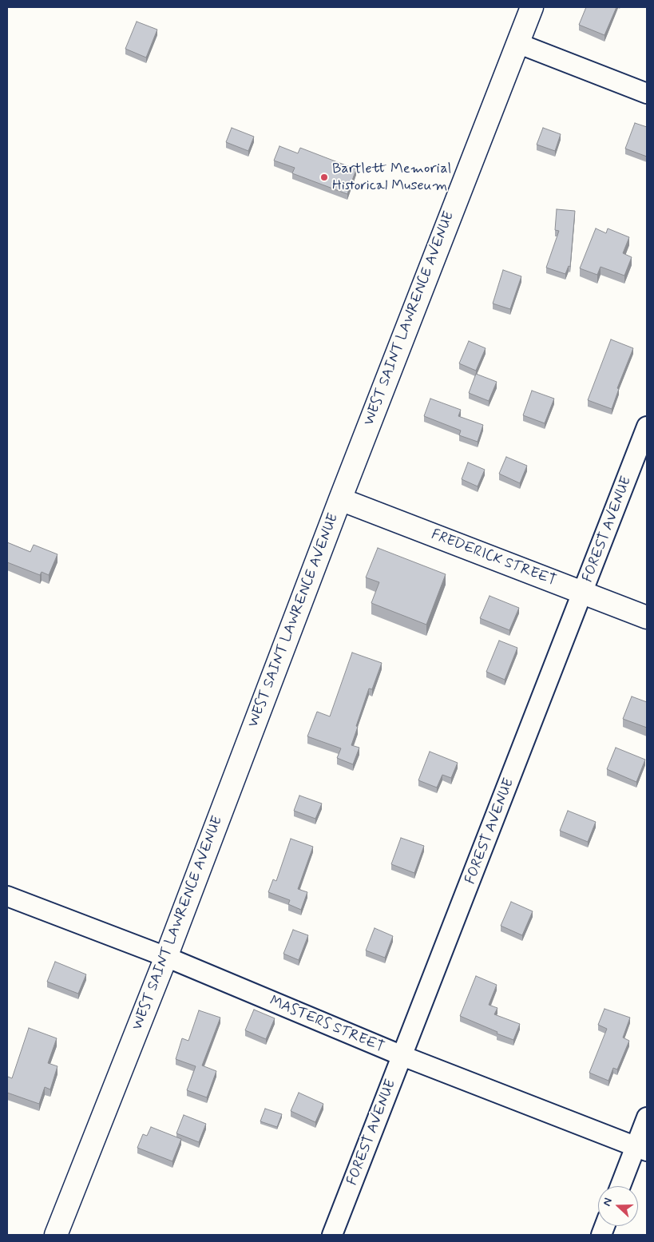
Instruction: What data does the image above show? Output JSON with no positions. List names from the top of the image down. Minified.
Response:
{"streets":{"street":["WEST SAINT LAWRENCE AVENUE","FOREST AVENUE","FREDERICK STREET","MASTERS STREET"]},"crossings":[["WEST SAINT LAWRENCE AVENUE","FREDERICK STREET"],["WEST SAINT LAWRENCE AVENUE","MASTERS STREET"],["FOREST AVENUE","FREDERICK STREET"],["FOREST AVENUE","MASTERS STREET"]],"places":["Bartlett Memorial Historical Museum"],"north":"left"}
